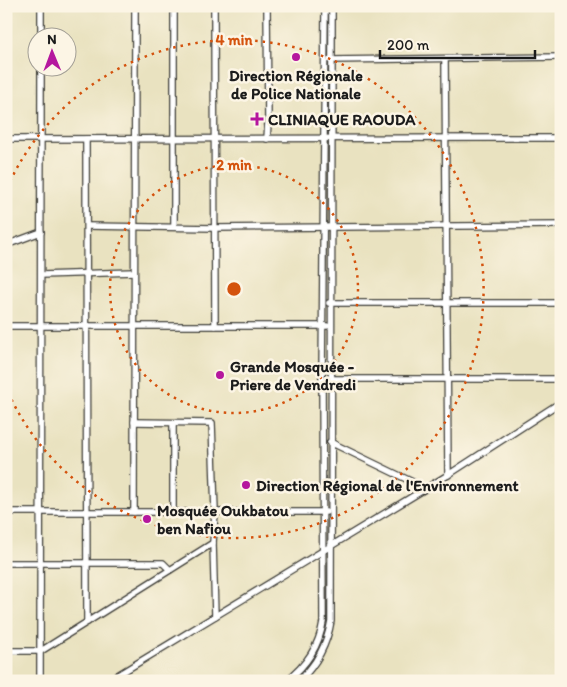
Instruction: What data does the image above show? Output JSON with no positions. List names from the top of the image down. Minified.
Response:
{"places":{"other":["Direction Régionale de Police Nationale","Grande Mosquée - Priere de Vendredi","Direction Régional de l'Environnement","Mosquée Oukbatou ben Nafiou"],"health":["CLINIAQUE RAOUDA"]},"scale_bar":"200 m","north":"top","rings":["4 min","2 min"]}
